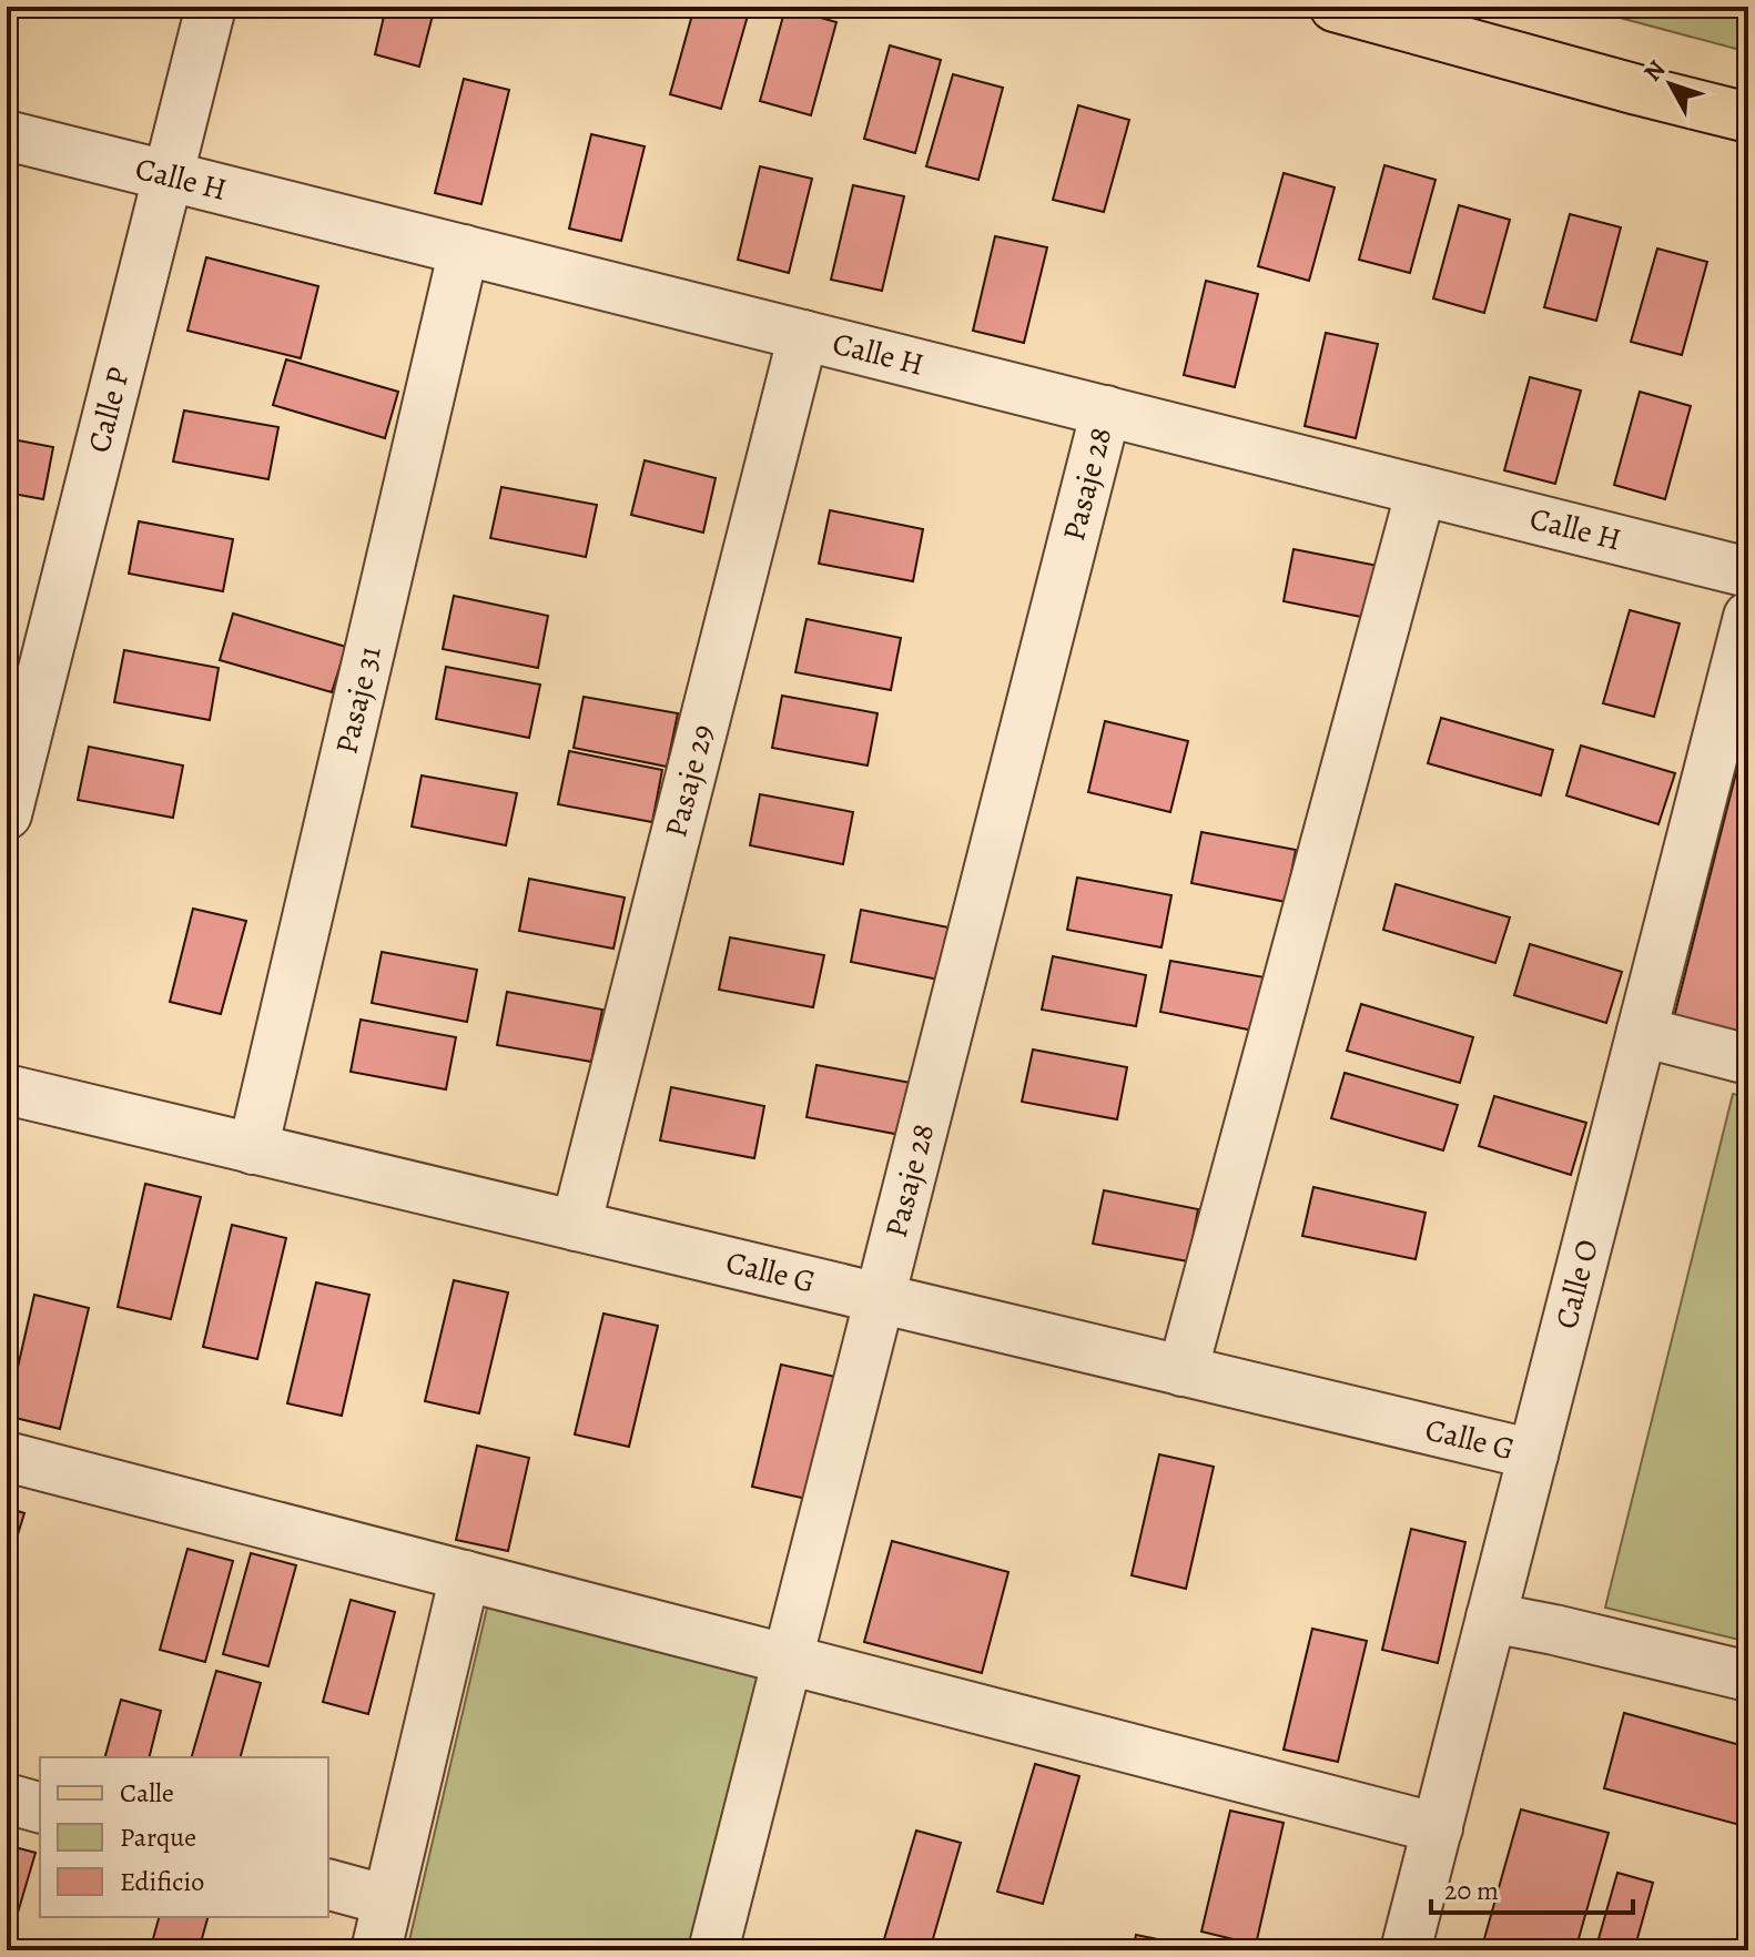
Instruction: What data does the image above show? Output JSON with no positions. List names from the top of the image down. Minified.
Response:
{"streets":{"street":["Calle H","Calle P","Pasaje 28","Pasaje 31","Pasaje 29","Calle G","Calle O"]},"crossings":[["Calle H","Calle P"],["Calle H","Pasaje 28"],["Calle H","Pasaje 31"],["Calle H","Pasaje 29"],["Pasaje 28","Calle G"],["Pasaje 31","Calle G"],["Pasaje 29","Calle G"],["Calle G","Calle O"]],"legend":["Calle","Parque","Edificio"],"scale_bar":"20 m","north":"top left"}
